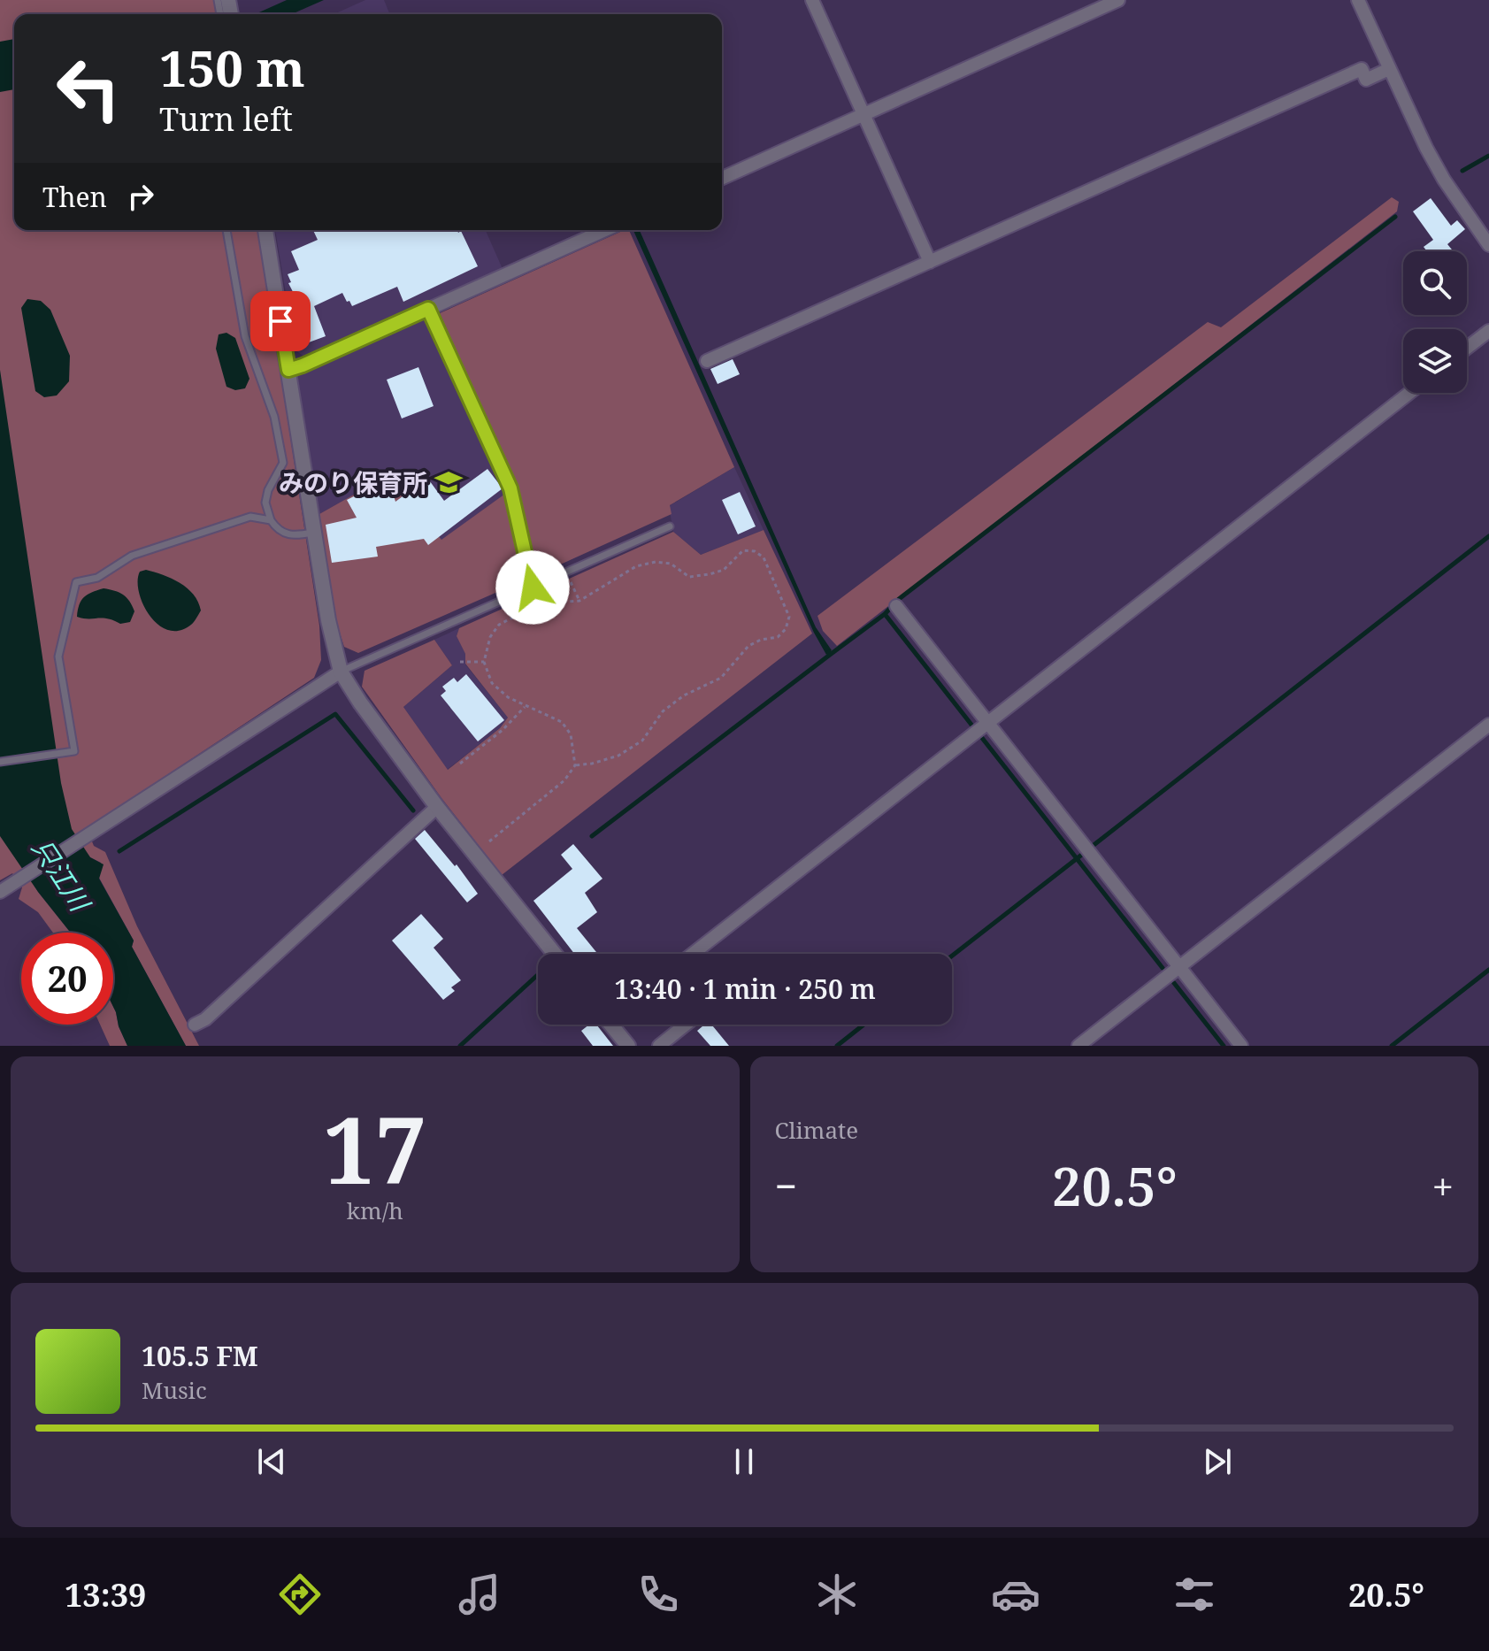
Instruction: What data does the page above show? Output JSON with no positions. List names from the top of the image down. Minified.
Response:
{"water":["只江川"],"places":{"school or university":["みのり保育所"]},"page":{"turn":["150 m","Turn left"],"then":"Then","limit":"20","trip":"13:40 · 1 min · 250 m","tile":[["17","km/h"],"Climate"],"heat":["−","20.5°","+"],"song":["105.5 FM","Music"],"tabs":["13:39","20.5°"]}}
